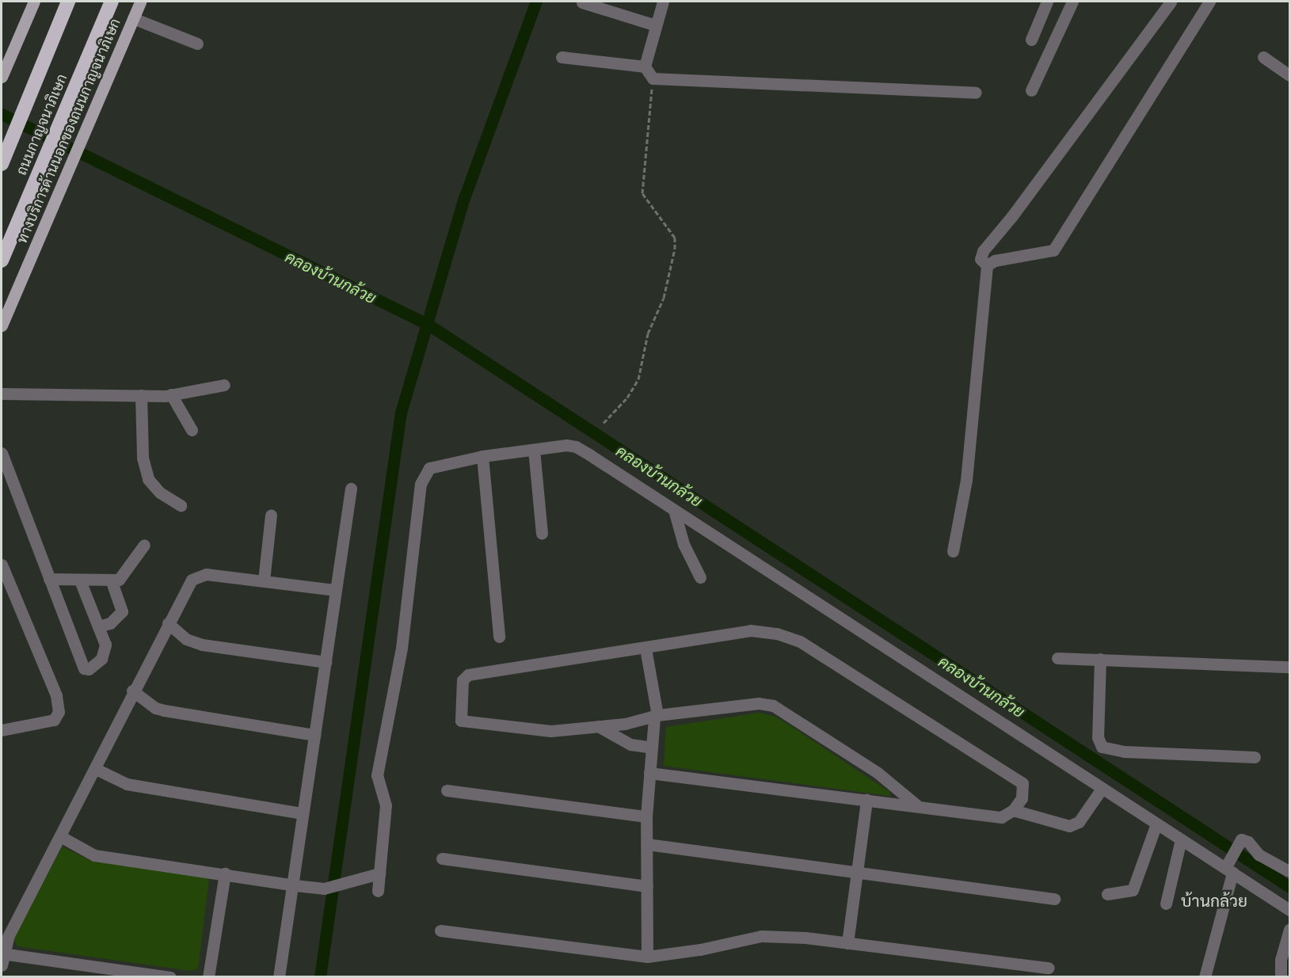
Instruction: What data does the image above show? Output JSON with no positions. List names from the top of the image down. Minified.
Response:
{"streets":{"highway":["ถนนกาญจนาภิเษก"],"main road":["ทางบริการด้านนอกของถนนกาญจนาภิเษก"]},"districts":["บ้านกล้วย"],"water":["คลองบ้านกล้วย"]}
